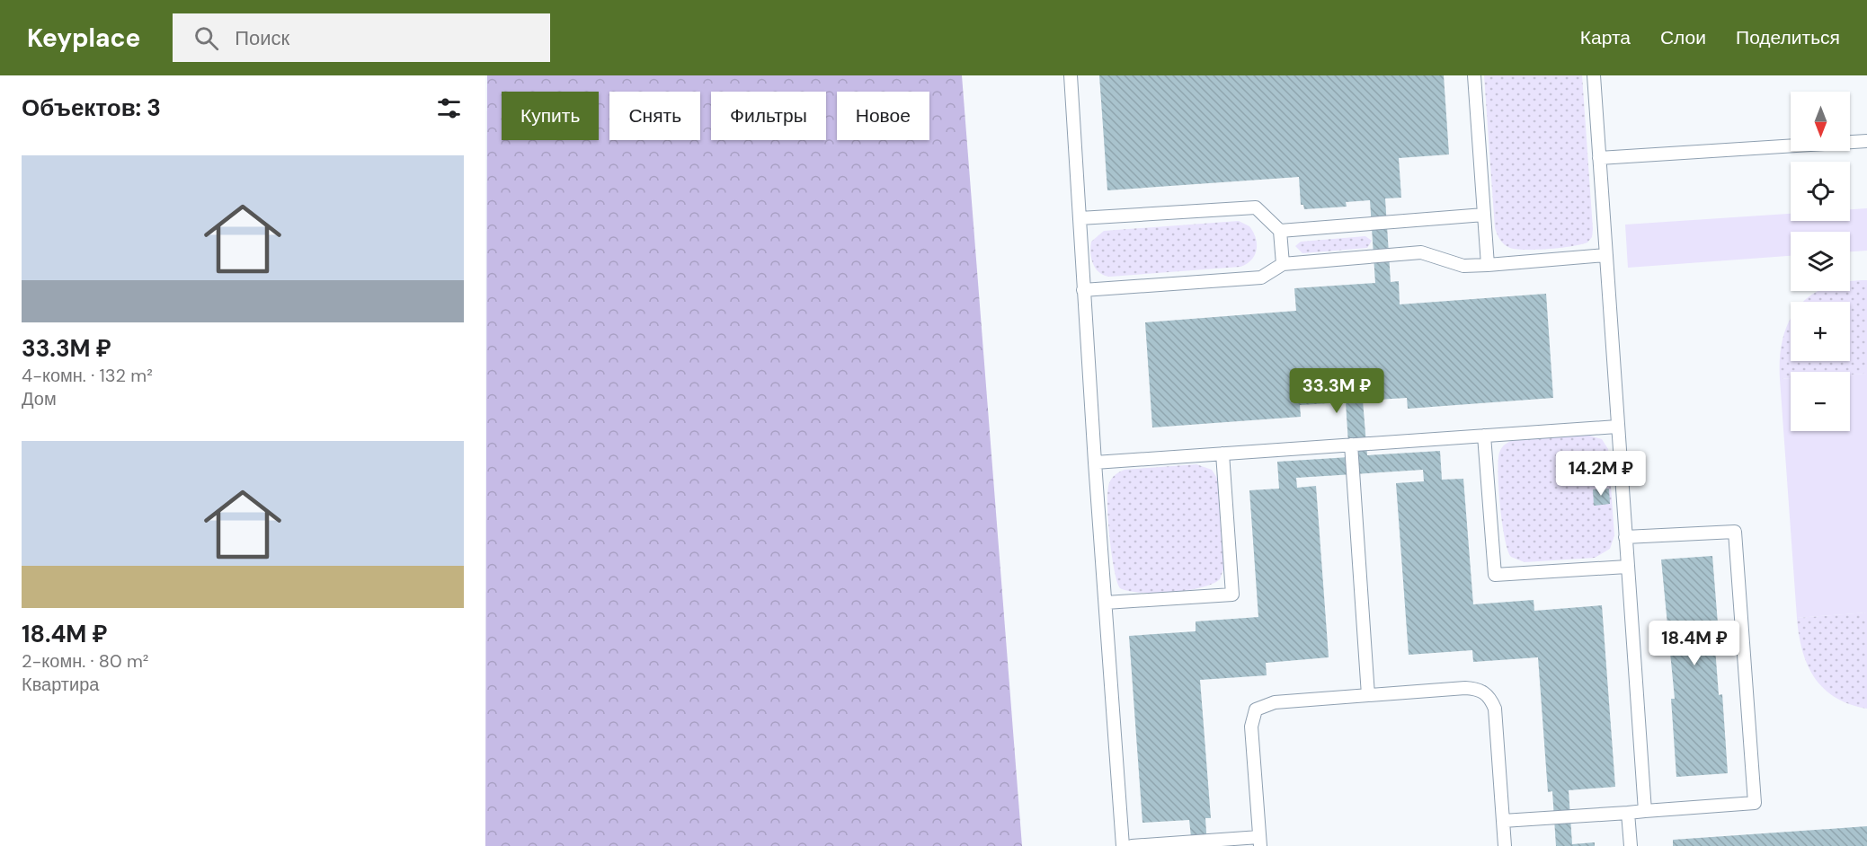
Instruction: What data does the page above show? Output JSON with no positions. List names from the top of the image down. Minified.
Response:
{"north":"bottom","page":{"header":"Keyplace","search":"Поиск","nav":["Карта","Слои","Поделиться"],"heading":"Объектов: 3","map_buttons":["+","−"],"chip":["Купить","Снять","Фильтры","Новое"],"list":[{"name":"33.3M ₽","note":"4-комн. · 132 m² · Дом"},{"name":"18.4M ₽","note":"2-комн. · 80 m² · Квартира"}],"price":["33.3M ₽","14.2M ₽","18.4M ₽"]}}
